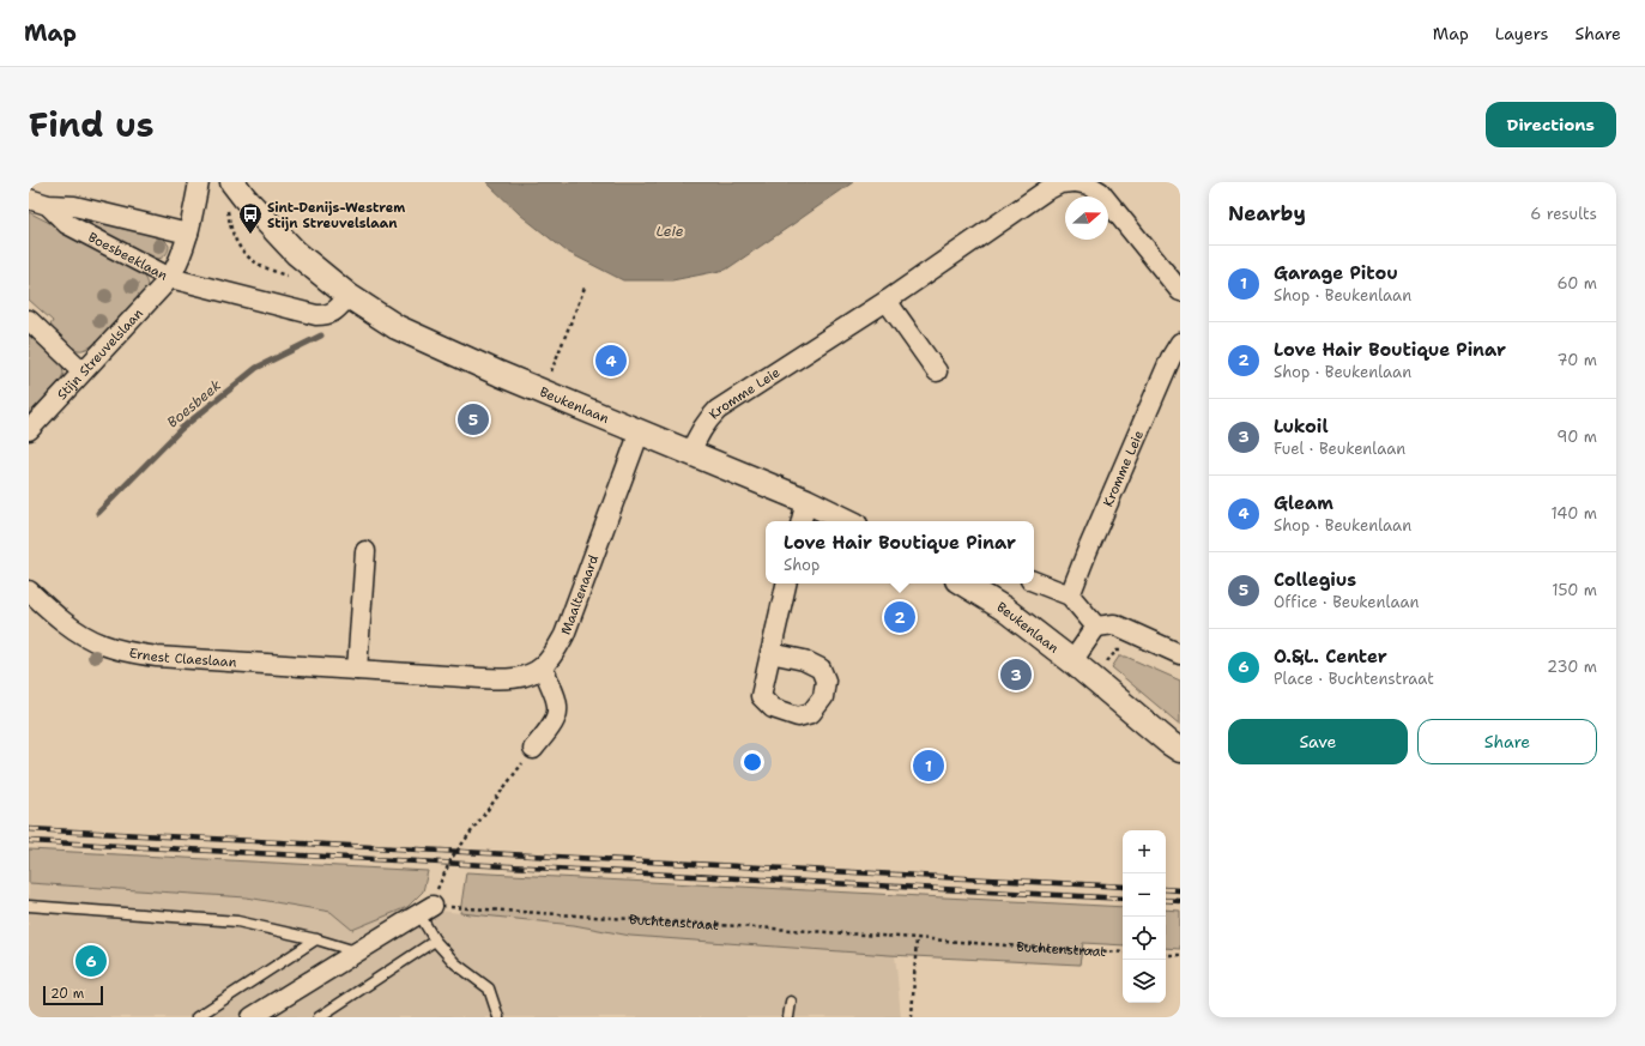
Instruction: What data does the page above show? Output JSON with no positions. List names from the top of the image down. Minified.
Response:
{"streets":{"street":["Boesbeeklaan","Stijn Streuvelslaan","Kromme Leie","Beukenlaan","Maaltenaard","Ernest Claeslaan"],"path":["Buchtenstraat"]},"crossings":[["Boesbeeklaan","Stijn Streuvelslaan"],["Kromme Leie","Beukenlaan"],["Beukenlaan","Maaltenaard"],["Maaltenaard","Ernest Claeslaan"]],"water":["Leie","Boesbeek"],"places":{"bus stop":["Sint-Denijs-Westrem Stijn Streuvelslaan"]},"scale_bar":"20 m","north":"right","page":{"header":"Map","nav":["Map","Layers","Share"],"title":"Find us","buttons":["Directions",["Save","Share"]],"heading":["Nearby","6 results"],"list":[{"mark":"1","name":"Garage Pitou","note":"Shop · Beukenlaan","value":"60 m"},{"mark":"2","name":"Love Hair Boutique Pinar","note":"Shop · Beukenlaan","value":"70 m"},{"mark":"3","name":"Lukoil","note":"Fuel · Beukenlaan","value":"90 m"},{"mark":"4","name":"Gleam","note":"Shop · Beukenlaan","value":"140 m"},{"mark":"5","name":"Collegius","note":"Office · Beukenlaan","value":"150 m"},{"mark":"6","name":"O.&L. Center","note":"Place · Buchtenstraat","value":"230 m"}],"pins":["4","5","2","3","1","6"],"popup":["Love Hair Boutique Pinar","Shop"],"map_buttons":["+","−"],"scale":"20 m"}}
